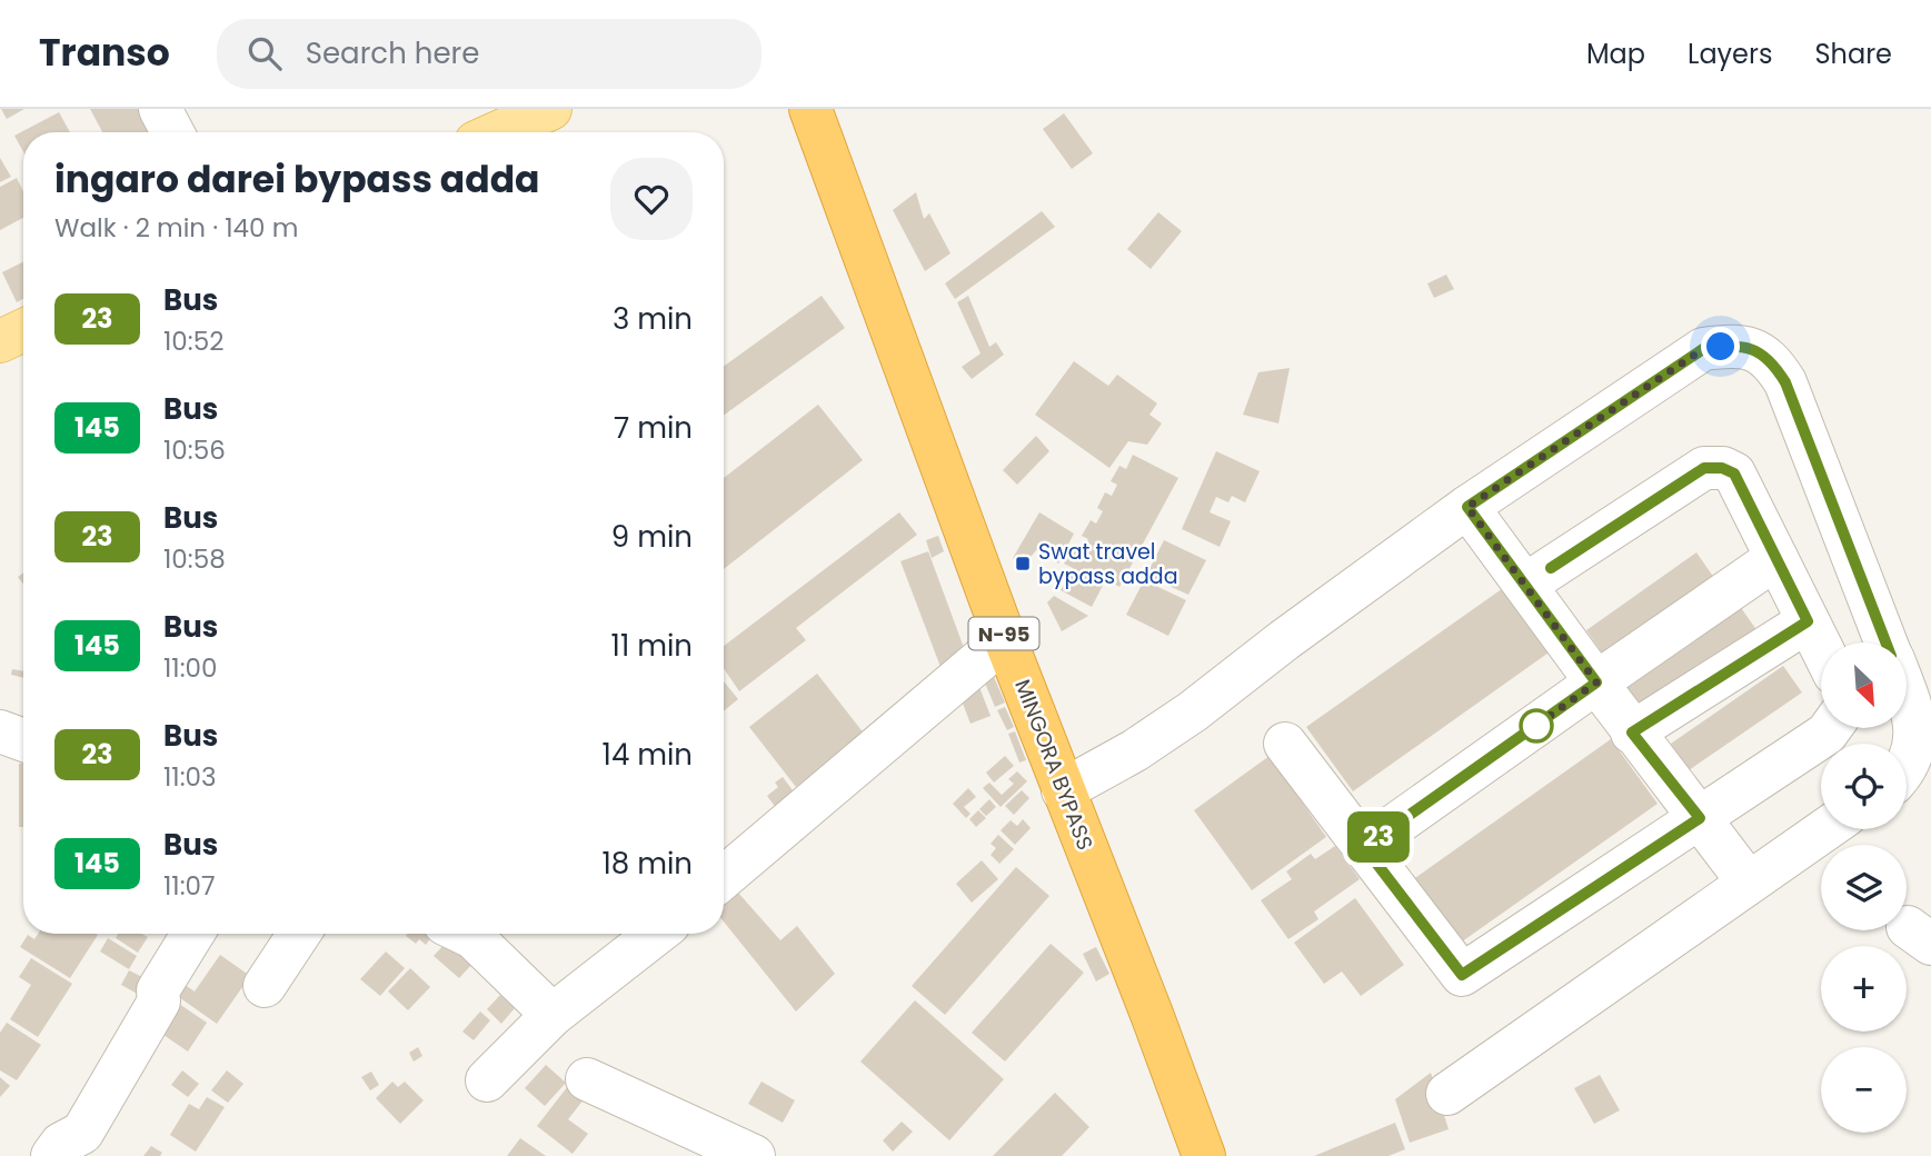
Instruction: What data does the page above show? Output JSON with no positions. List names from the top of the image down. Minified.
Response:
{"streets":{"highway":["N-95","MINGORA BYPASS"]},"places":{"transit":["Swat travel bypass adda"]},"lines":["bus line 23"],"north":"bottom right","page":{"header":"Transo","search":"Search here","nav":["Map","Layers","Share"],"on_map":"23","heading":["ingaro darei bypass adda","Walk · 2 min · 140 m"],"list":[{"mark":"23","name":"Bus","note":"10:52","value":"3 min"},{"mark":"145","name":"Bus","note":"10:56","value":"7 min"},{"mark":"23","name":"Bus","note":"10:58","value":"9 min"},{"mark":"145","name":"Bus","note":"11:00","value":"11 min"},{"mark":"23","name":"Bus","note":"11:03","value":"14 min"},{"mark":"145","name":"Bus","note":"11:07","value":"18 min"}],"map_buttons":["+","−"]}}
